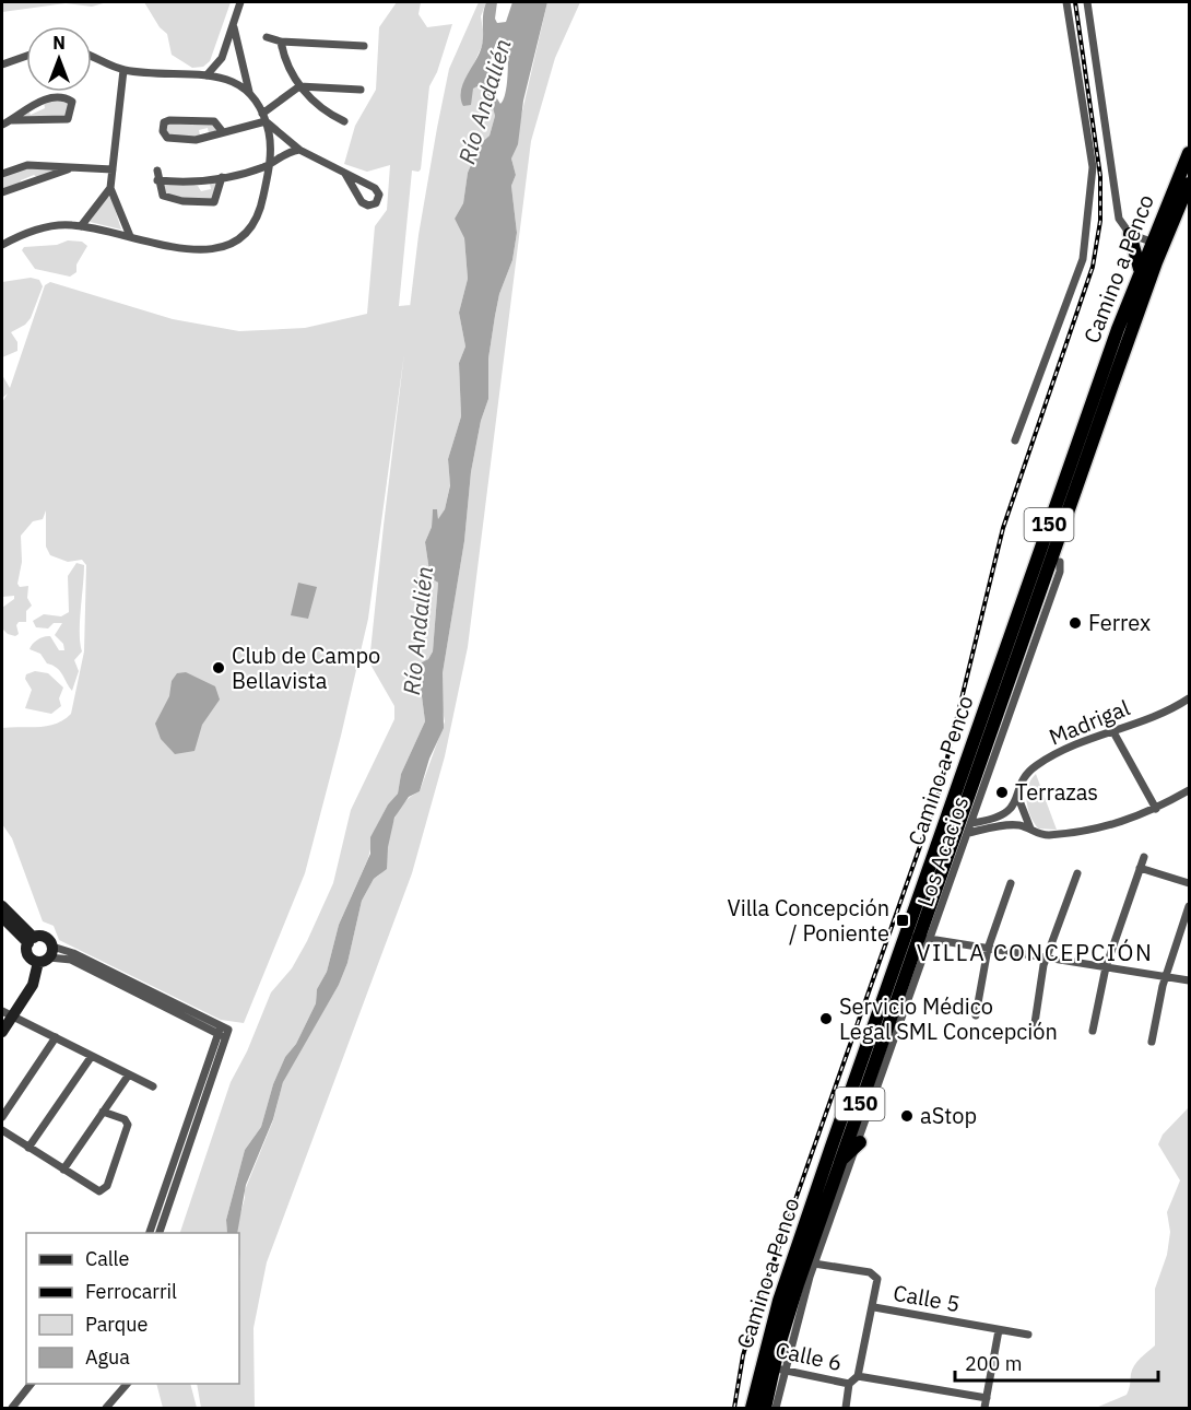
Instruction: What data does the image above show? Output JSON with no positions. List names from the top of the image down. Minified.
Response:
{"streets":{"highway":["Camino a Penco","150"],"street":["Madrigal","Los Acacios","Calle 5","Calle 6"]},"crossings":[["Camino a Penco","Los Acacios"],["Camino a Penco","Calle 6"],["Madrigal","Los Acacios"],["Los Acacios","Calle 5"],["Los Acacios","Calle 6"]],"districts":["VILLA CONCEPCIÓN"],"water":["Río Andalién"],"places":{"other":["Ferrex","Club de Campo Bellavista","Terrazas","Servicio Médico Legal SML Concepción","aStop"],"transit":["Villa Concepción / Poniente"]},"legend":["Calle","Ferrocarril","Parque","Agua"],"scale_bar":"200 m","north":"top"}
